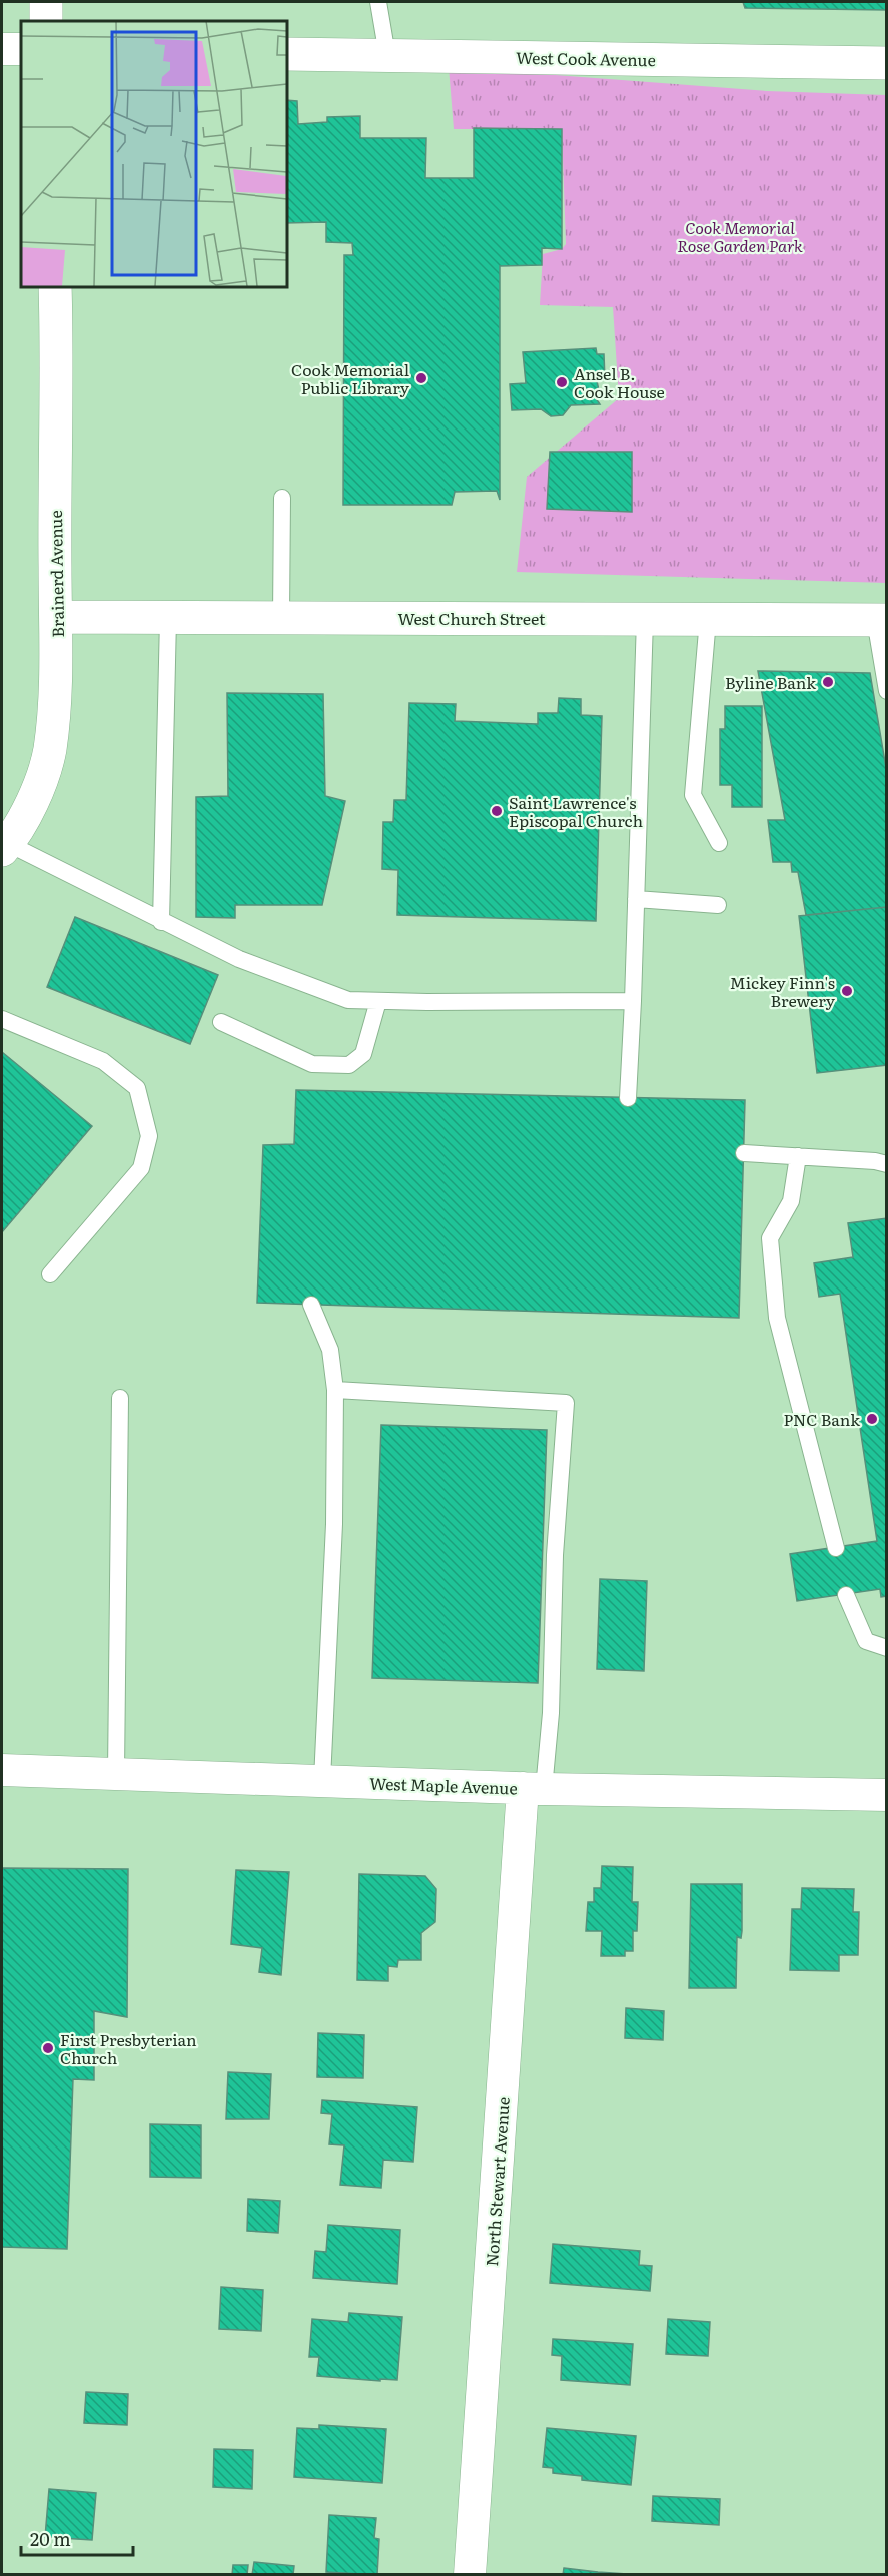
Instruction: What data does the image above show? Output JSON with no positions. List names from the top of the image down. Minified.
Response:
{"streets":{"street":["West Cook Avenue","Brainerd Avenue","West Church Street","West Maple Avenue","North Stewart Avenue"]},"crossings":[["Brainerd Avenue","West Church Street"],["West Maple Avenue","North Stewart Avenue"]],"parks":["Cook Memorial Rose Garden Park"],"places":["Cook Memorial Public Library","Ansel B. Cook House","Byline Bank","Saint Lawrence's Episcopal Church","Mickey Finn's Brewery","PNC Bank","First Presbyterian Church"],"scale_bar":"20 m"}
